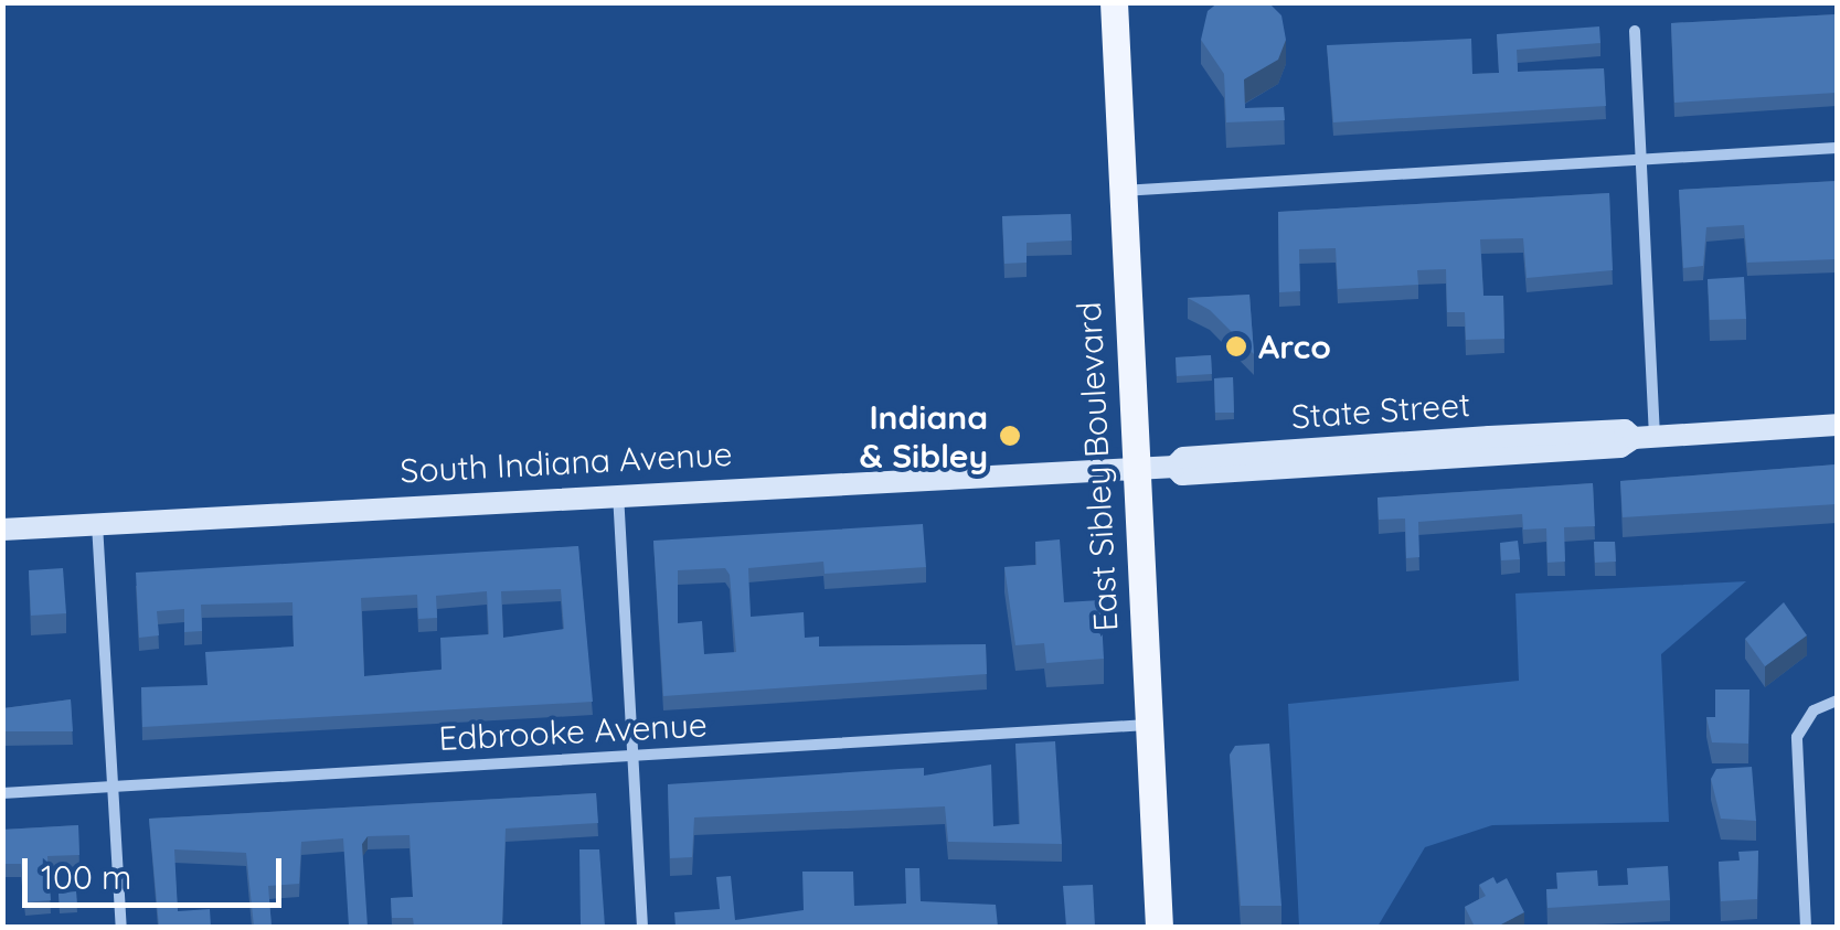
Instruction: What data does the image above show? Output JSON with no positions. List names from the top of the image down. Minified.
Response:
{"streets":{"main road":["State Street","South Indiana Avenue","East Sibley Boulevard"],"street":["Edbrooke Avenue"]},"crossings":[["State Street","South Indiana Avenue"],["State Street","East Sibley Boulevard"],["South Indiana Avenue","East Sibley Boulevard"],["East Sibley Boulevard","Edbrooke Avenue"]],"places":["Arco","Indiana & Sibley"],"scale_bar":"100 m"}
